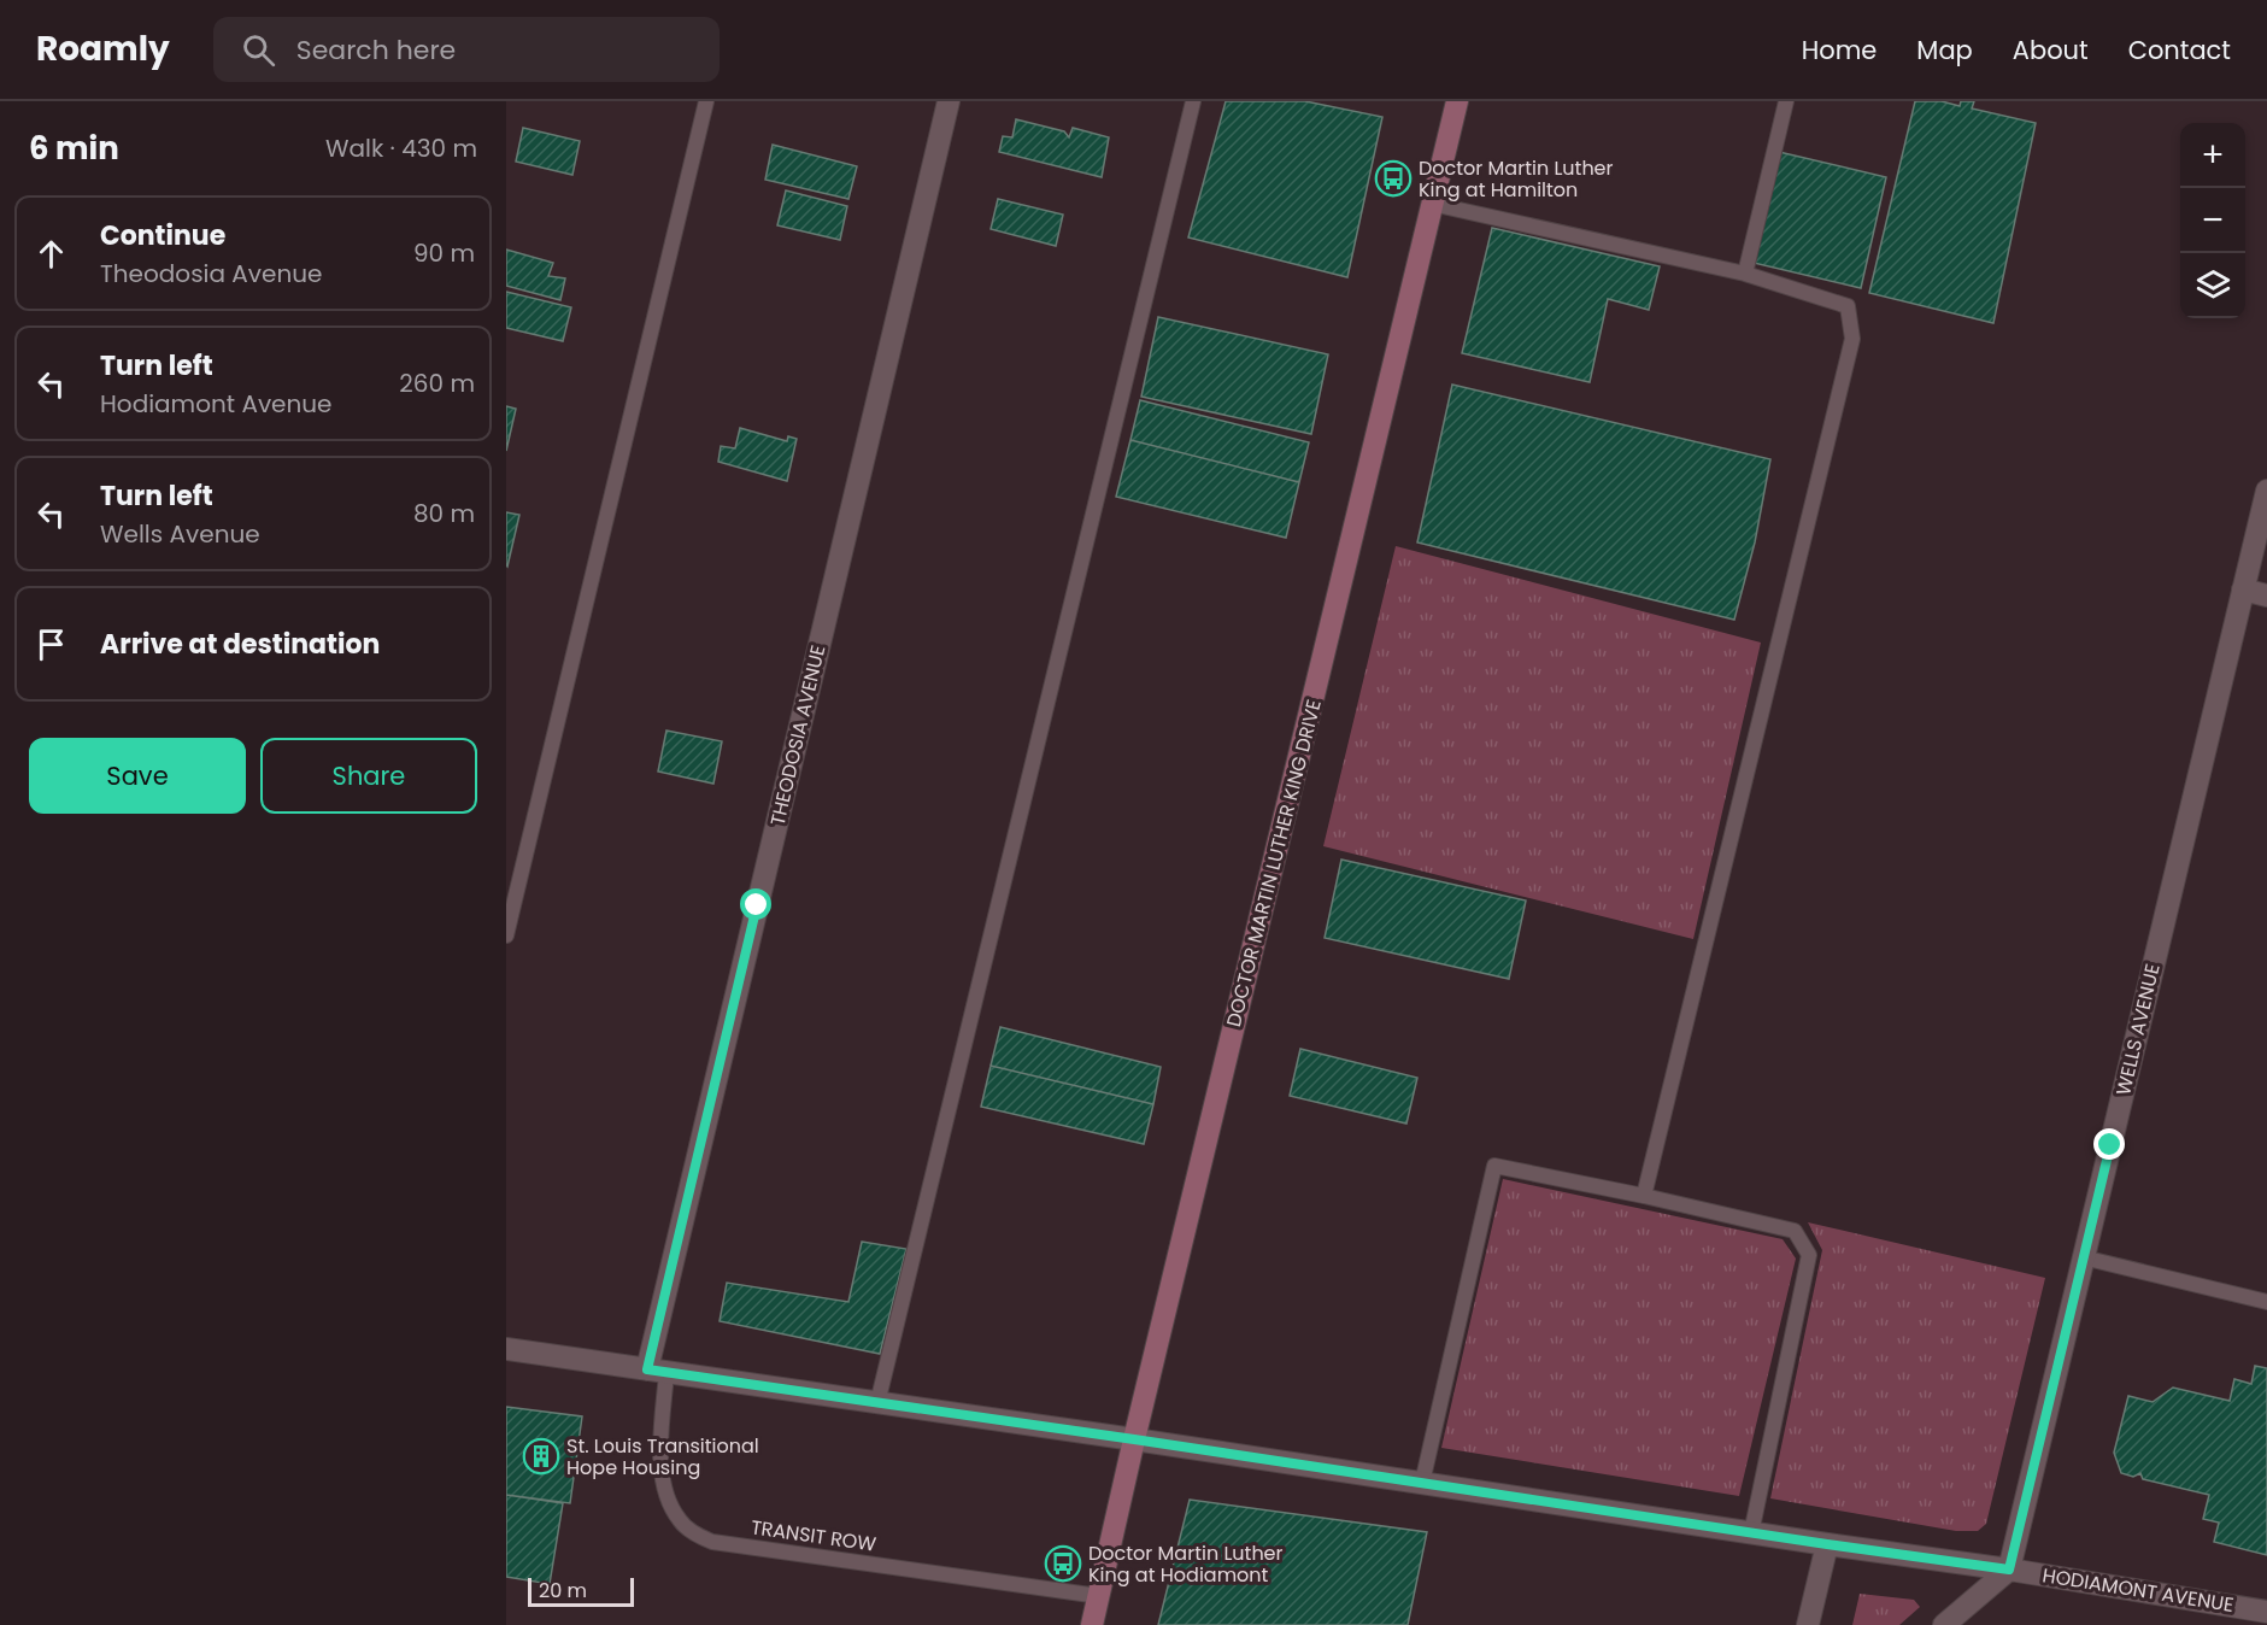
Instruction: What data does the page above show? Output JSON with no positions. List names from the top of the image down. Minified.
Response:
{"streets":{"main road":["DOCTOR MARTIN LUTHER KING DRIVE"],"street":["THEODOSIA AVENUE","WELLS AVENUE","HODIAMONT AVENUE"],"lane":["TRANSIT ROW"]},"crossings":[["THEODOSIA AVENUE","TRANSIT ROW"],["THEODOSIA AVENUE","HODIAMONT AVENUE"],["DOCTOR MARTIN LUTHER KING DRIVE","TRANSIT ROW"],["DOCTOR MARTIN LUTHER KING DRIVE","HODIAMONT AVENUE"],["WELLS AVENUE","HODIAMONT AVENUE"],["TRANSIT ROW","HODIAMONT AVENUE"]],"places":{"bus stop":["Doctor Martin Luther King at Hamilton","Doctor Martin Luther King at Hodiamont"],"building":["St. Louis Transitional Hope Housing"]},"scale_bar":"20 m","page":{"header":"Roamly","search":"Search here","nav":["Home","Map","About","Contact"],"heading":["6 min","Walk · 430 m"],"map_buttons":["+","−"],"list":[["Continue","Theodosia Avenue","90 m"],["Turn left","Hodiamont Avenue","260 m"],["Turn left","Wells Avenue","80 m"],"Arrive at destination"],"buttons":["Save","Share"],"scale":"20 m"}}
